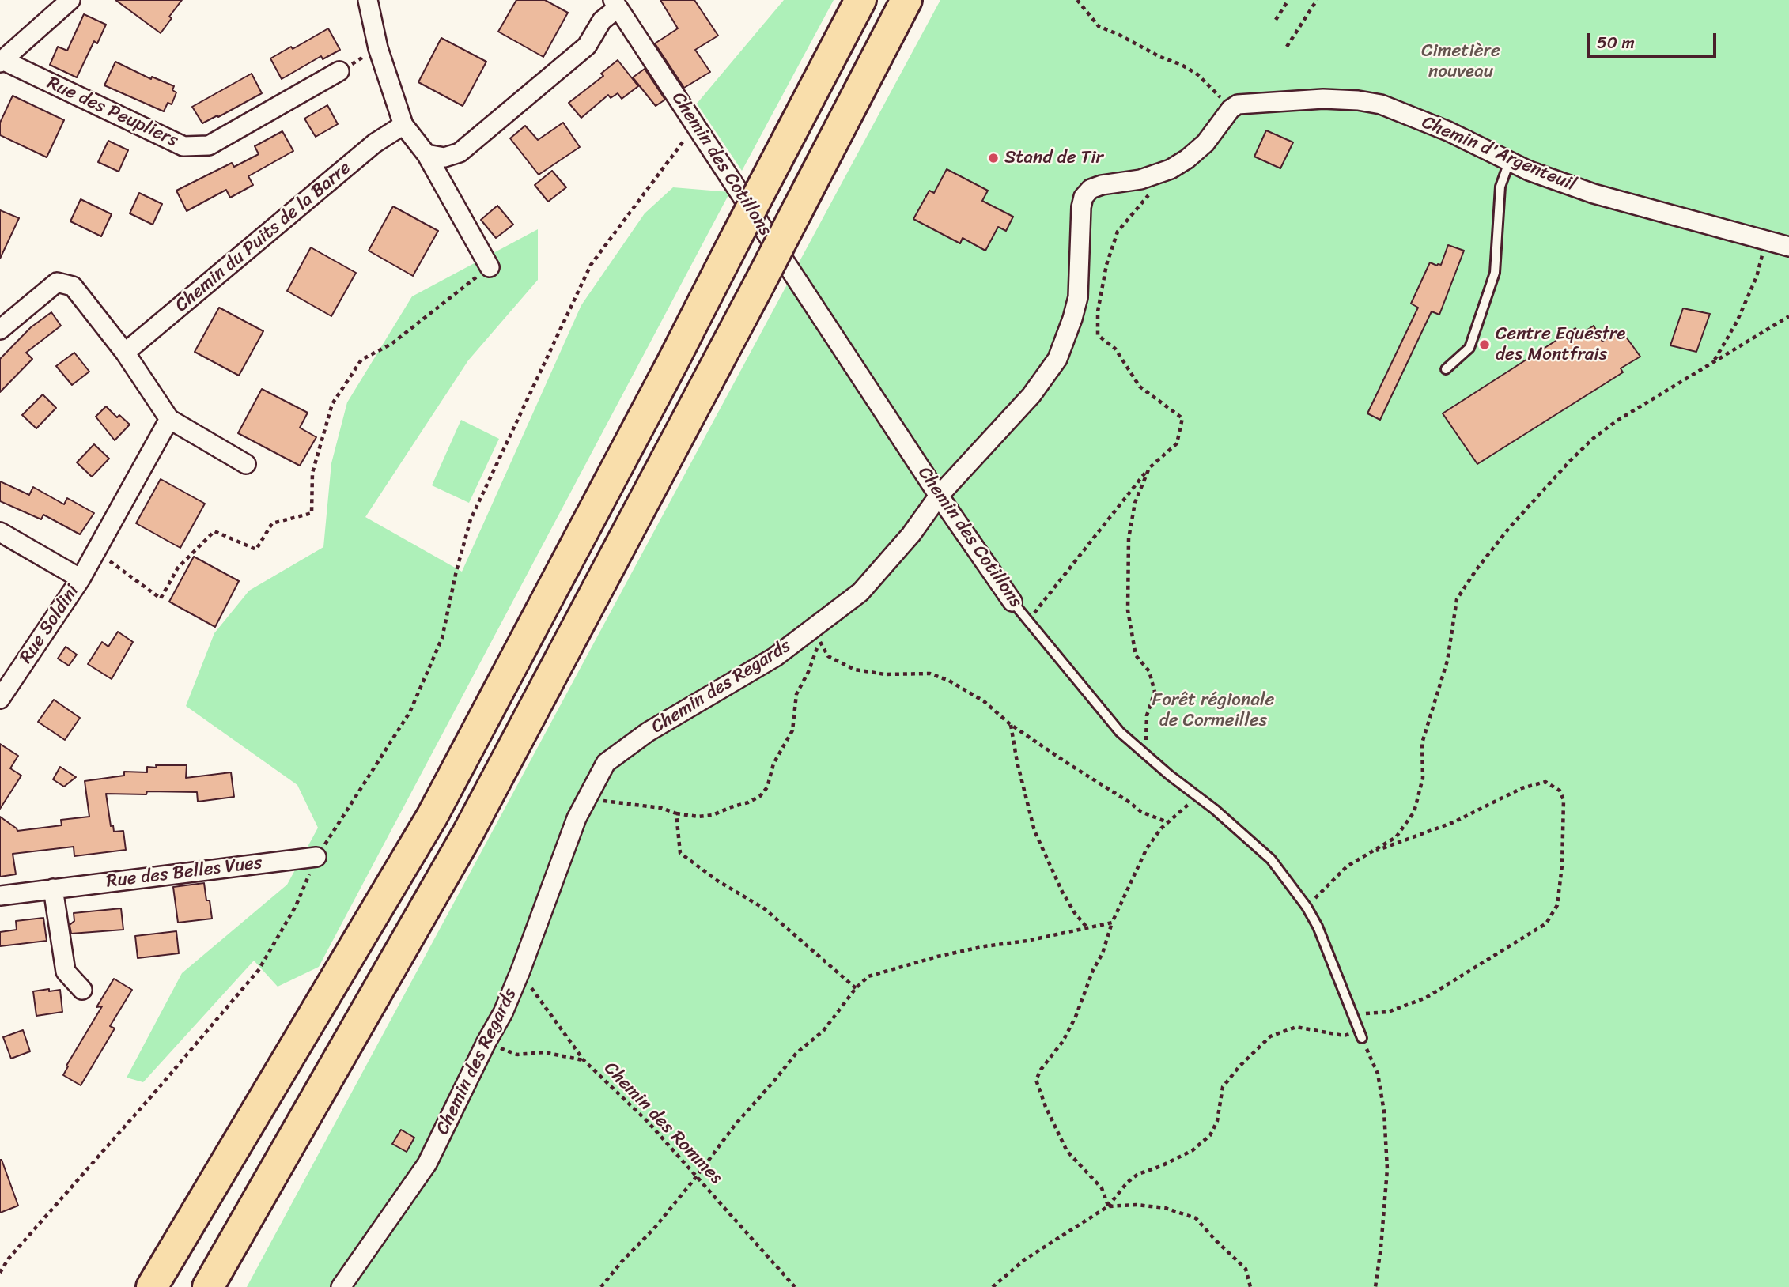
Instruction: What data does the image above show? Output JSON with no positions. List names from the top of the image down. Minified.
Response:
{"streets":{"street":["Rue des Peupliers","Chemin d'Argenteuil","Chemin des Cotillons","Chemin du Puits de la Barre","Rue Soldini","Chemin des Regards","Rue des Belles Vues"],"path":["Chemin des Rommes"]},"crossings":[["Chemin d'Argenteuil","Chemin des Regards"],["Chemin des Cotillons","Chemin des Regards"],["Chemin des Regards","Chemin des Rommes"]],"parks":["Cimetière nouveau","Forêt régionale de Cormeilles"],"places":["Stand de Tir","Centre Equestre des Montfrais"],"scale_bar":"50 m"}
